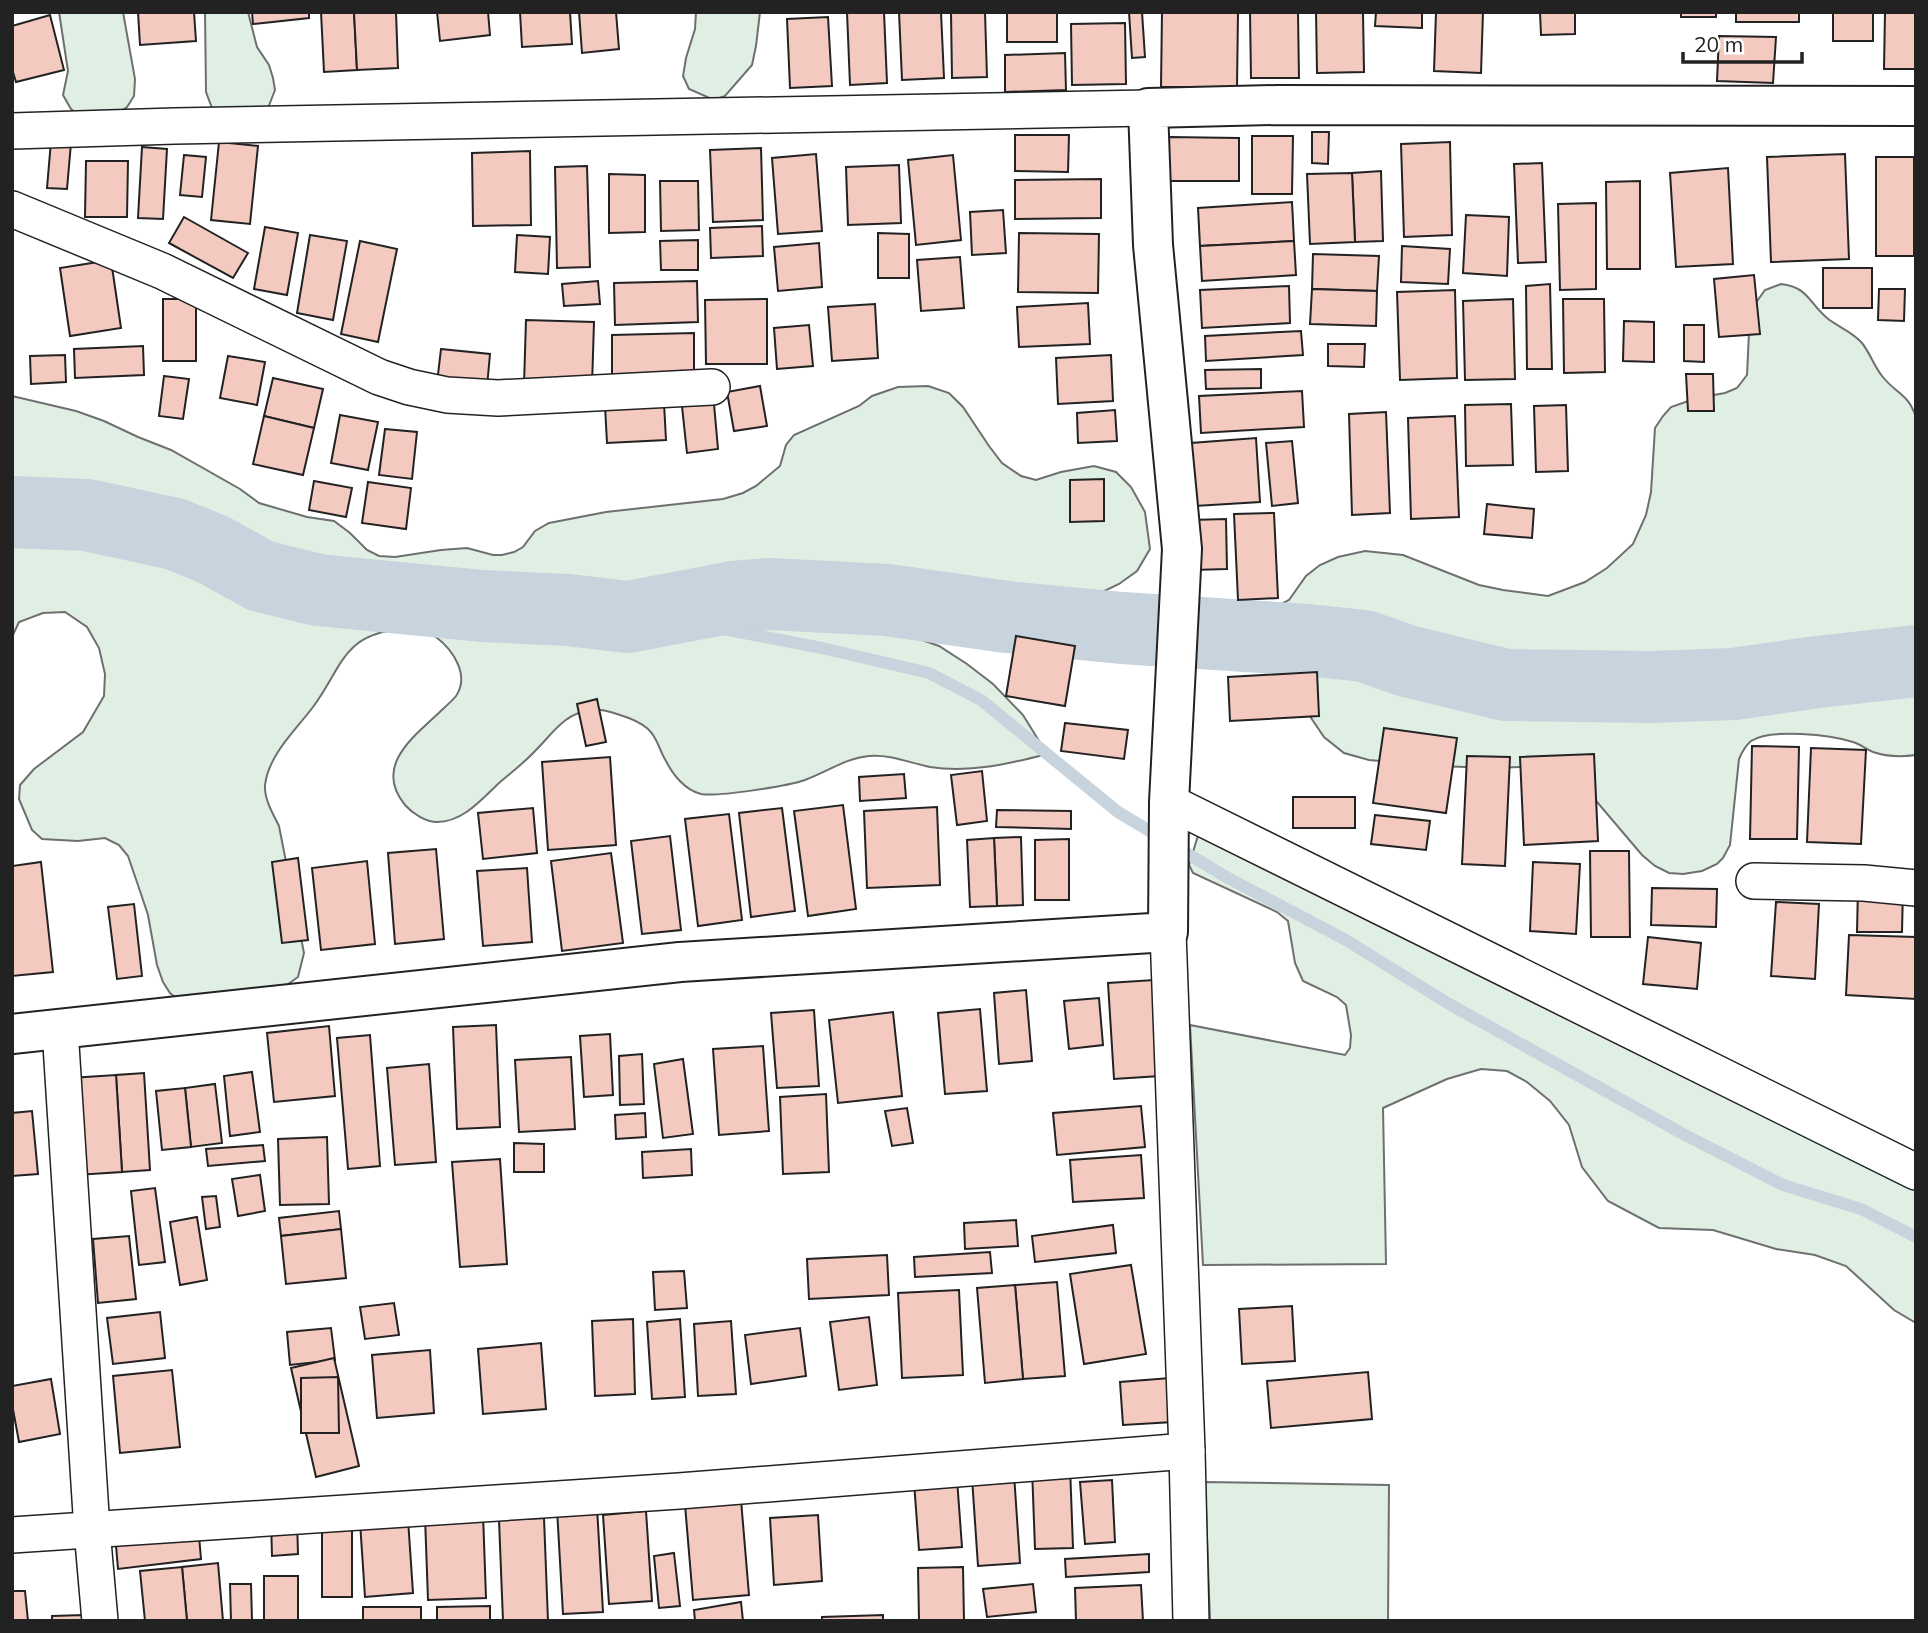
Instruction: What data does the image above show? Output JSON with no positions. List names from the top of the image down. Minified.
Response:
{"scale_bar":"20 m"}
